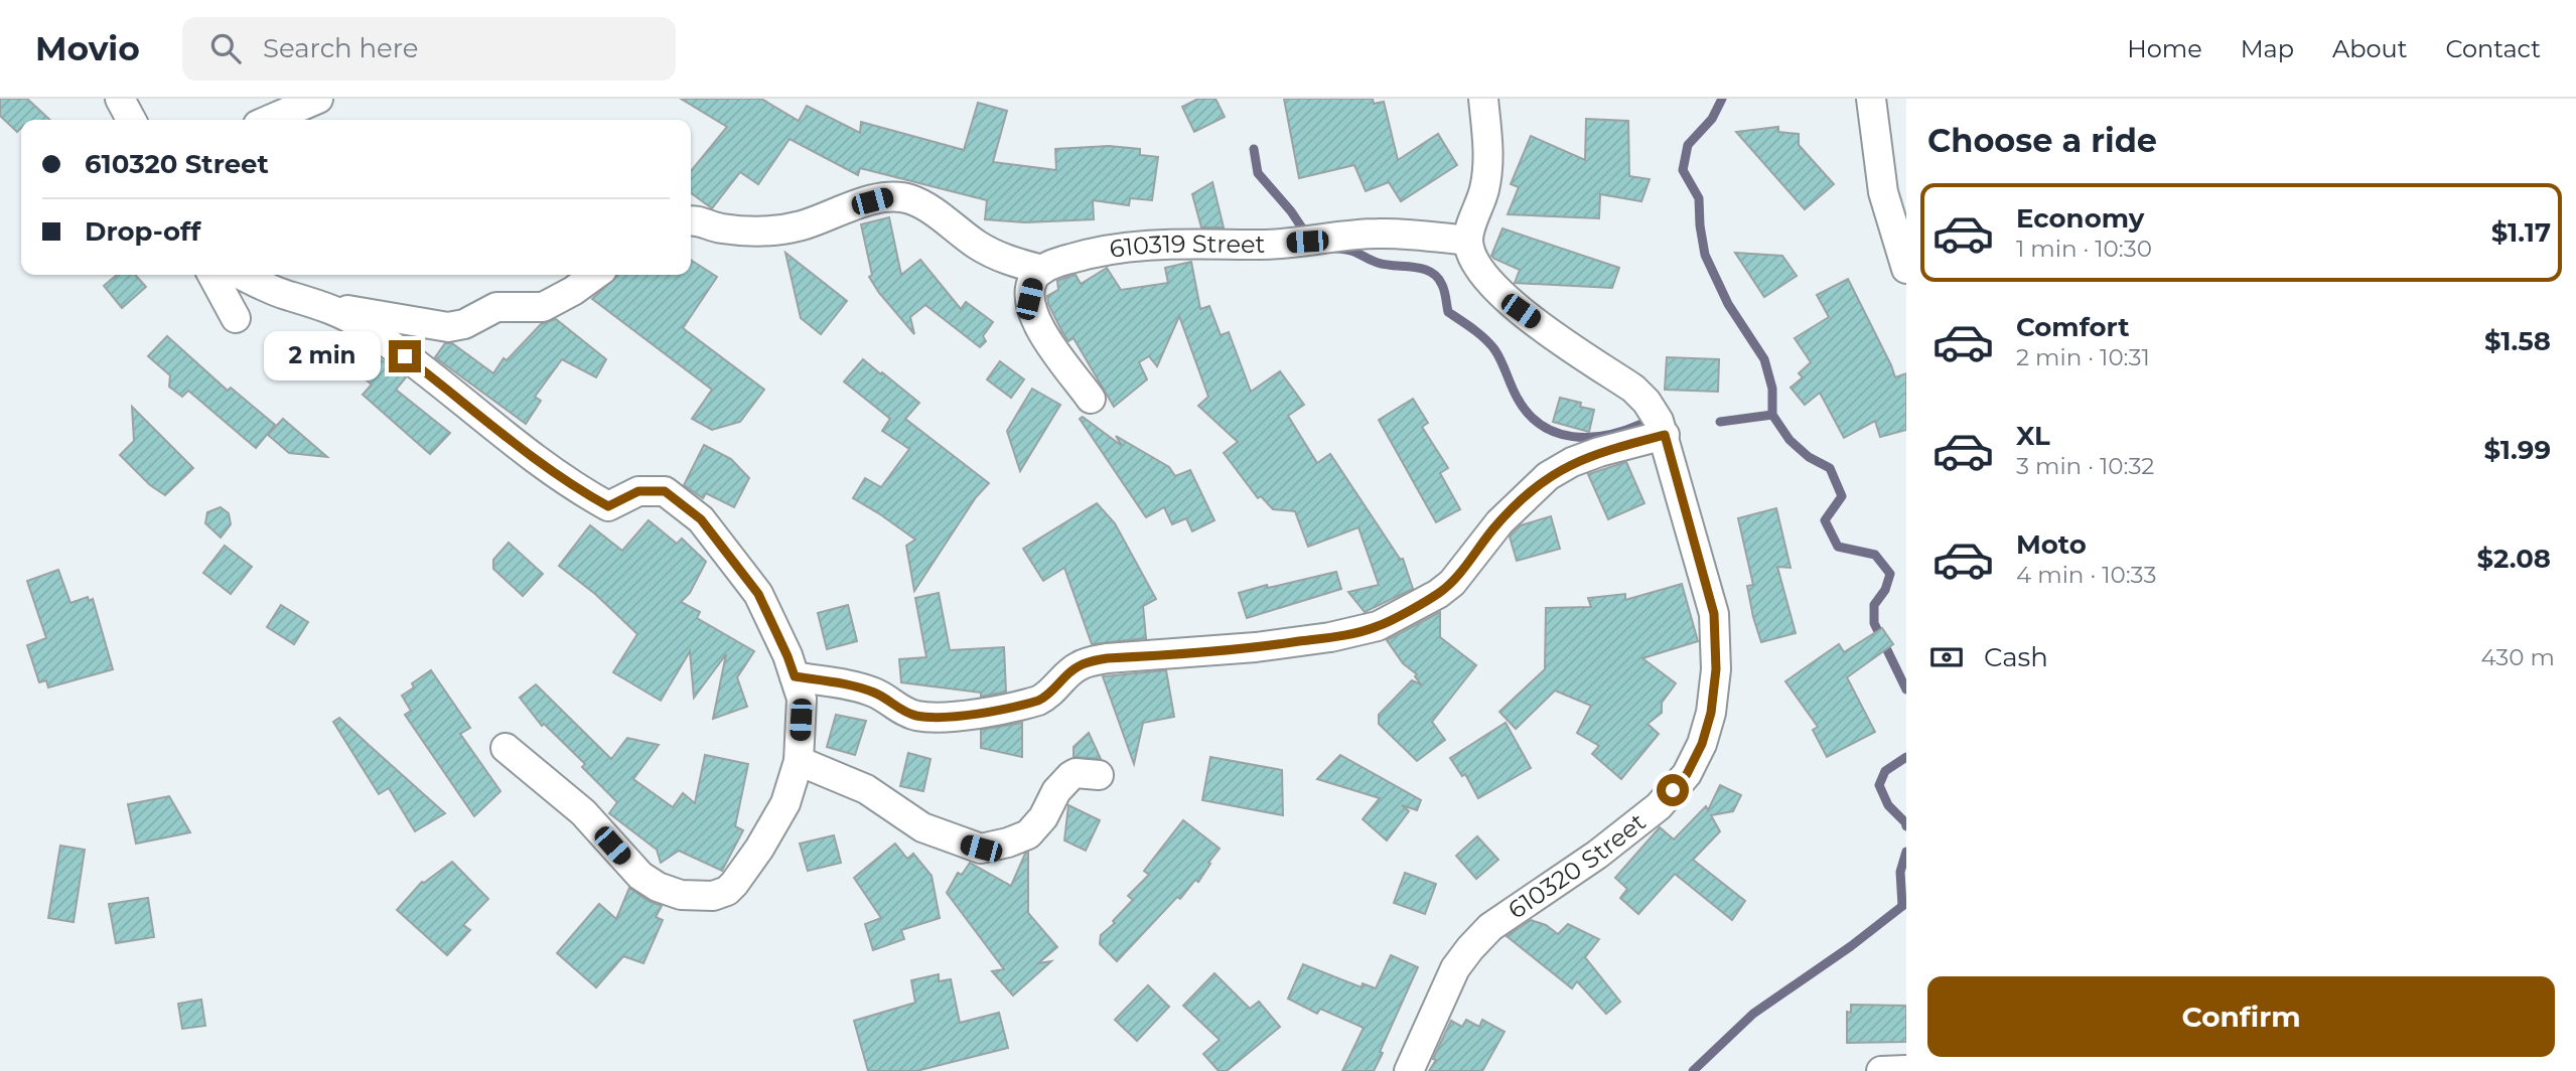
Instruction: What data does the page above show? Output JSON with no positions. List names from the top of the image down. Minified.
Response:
{"streets":{"street":["610319 Street","610320 Street"]},"crossings":[["610319 Street","610320 Street"]],"page":{"header":"Movio","search":"Search here","nav":["Home","Map","About","Contact"],"heading":"Choose a ride","banner":["610320 Street","Drop-off"],"list":[{"name":"Economy","note":"1 min · 10:30","value":"$1.17"},{"name":"Comfort","note":"2 min · 10:31","value":"$1.58"},{"name":"XL","note":"3 min · 10:32","value":"$1.99"},{"name":"Moto","note":"4 min · 10:33","value":"$2.08"}],"bubble":"2 min","pay":["Cash","430 m"],"buttons":"Confirm"}}
